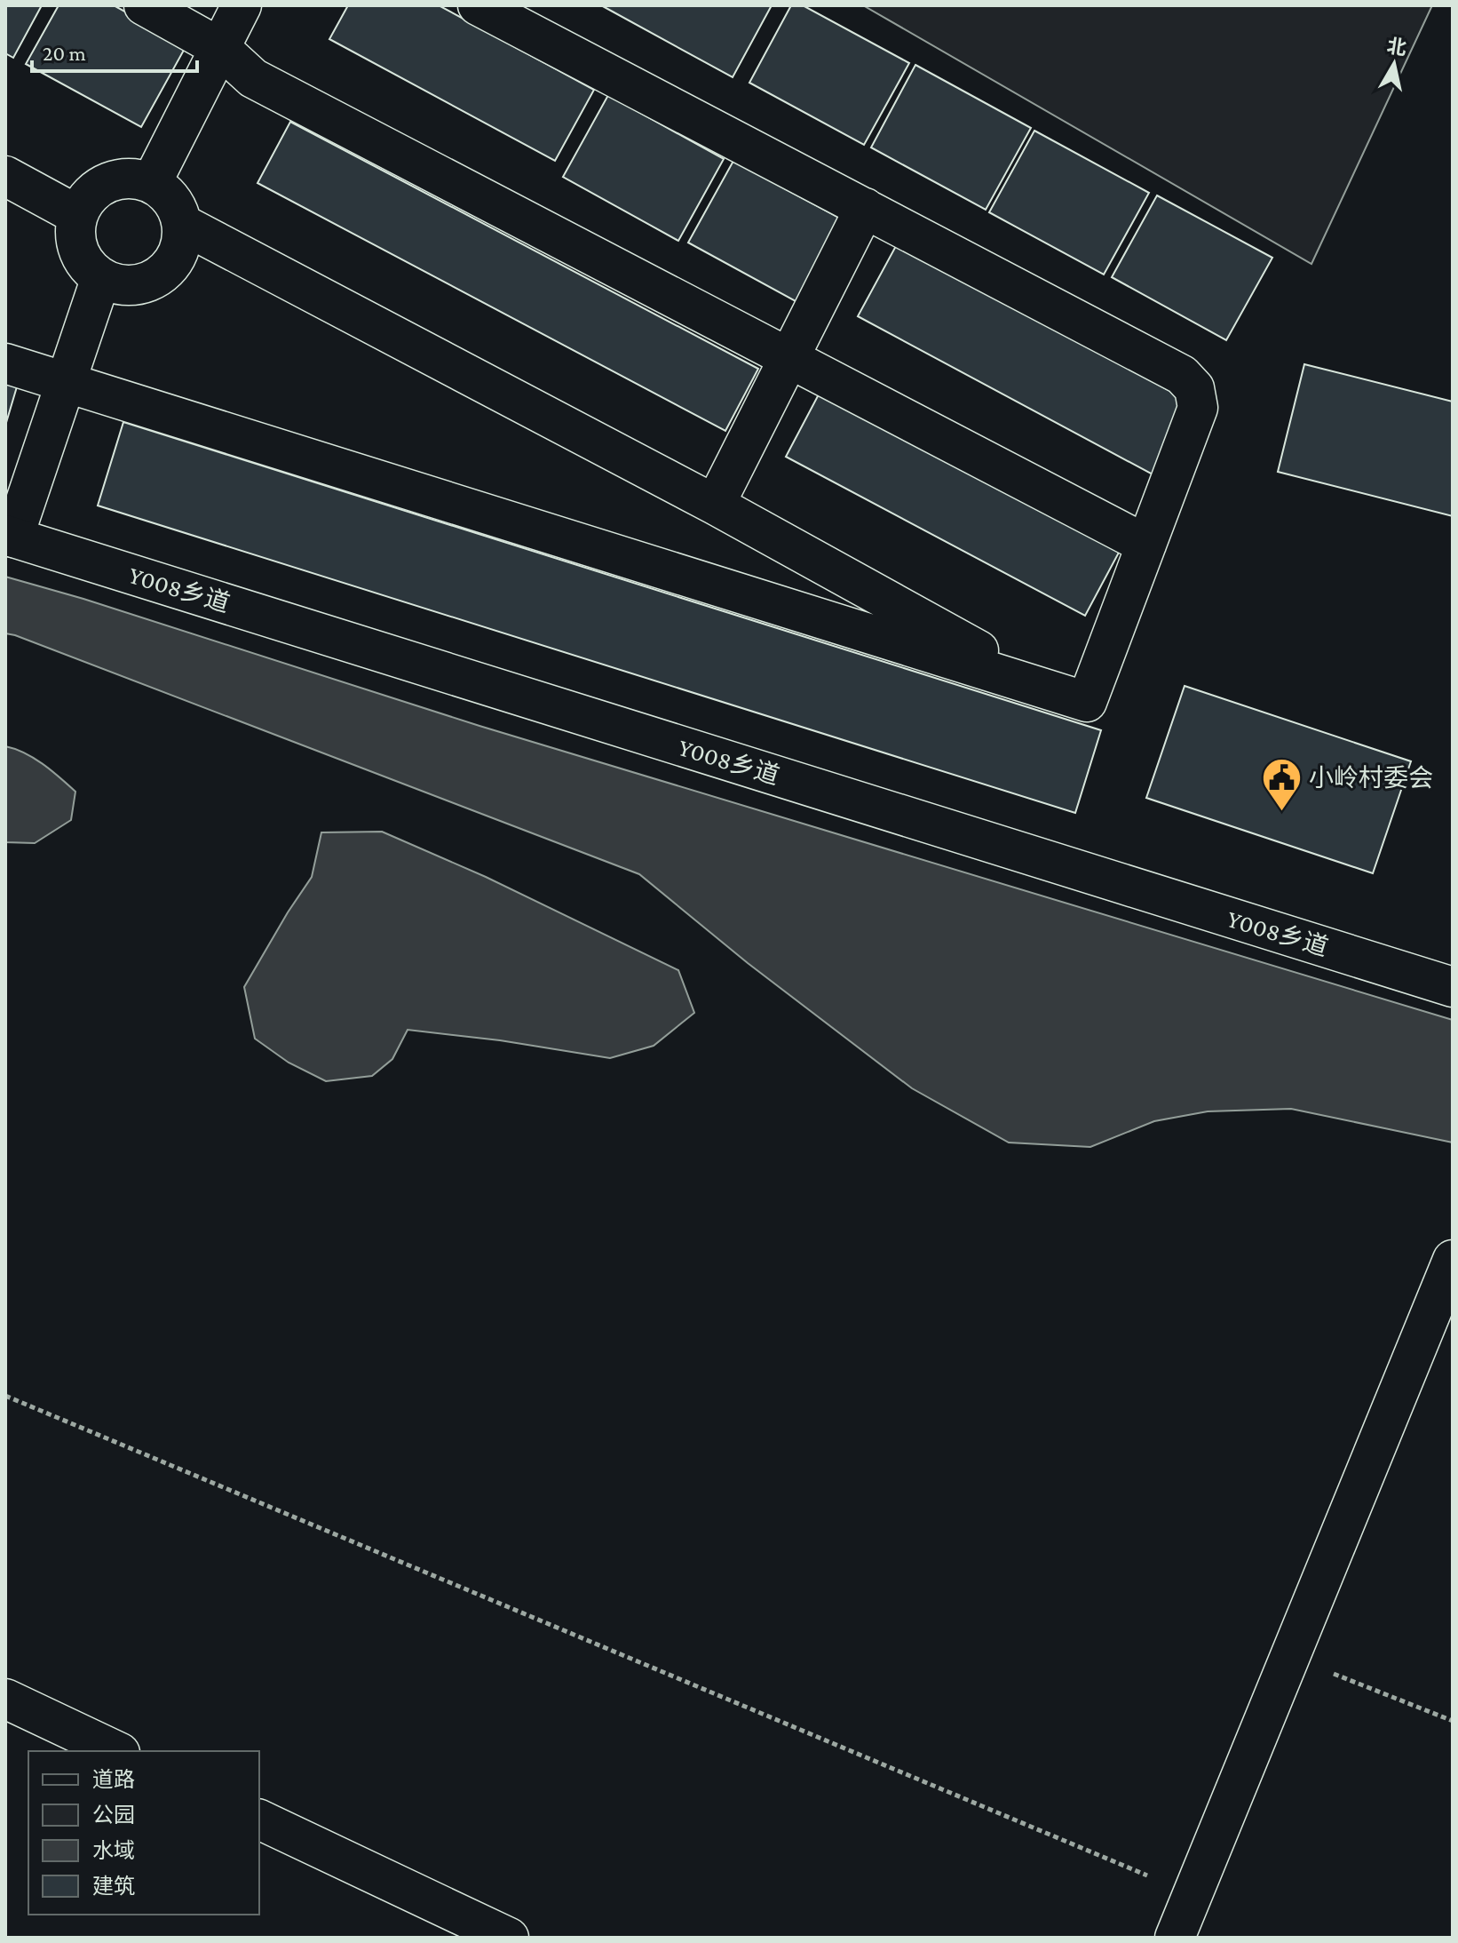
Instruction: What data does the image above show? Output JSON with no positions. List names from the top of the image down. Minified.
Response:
{"streets":{"street":["Y008乡道"]},"places":{"public building":["小岭村委会"]},"legend":["道路","公园","水域","建筑"],"scale_bar":"20 m","north":"top"}
